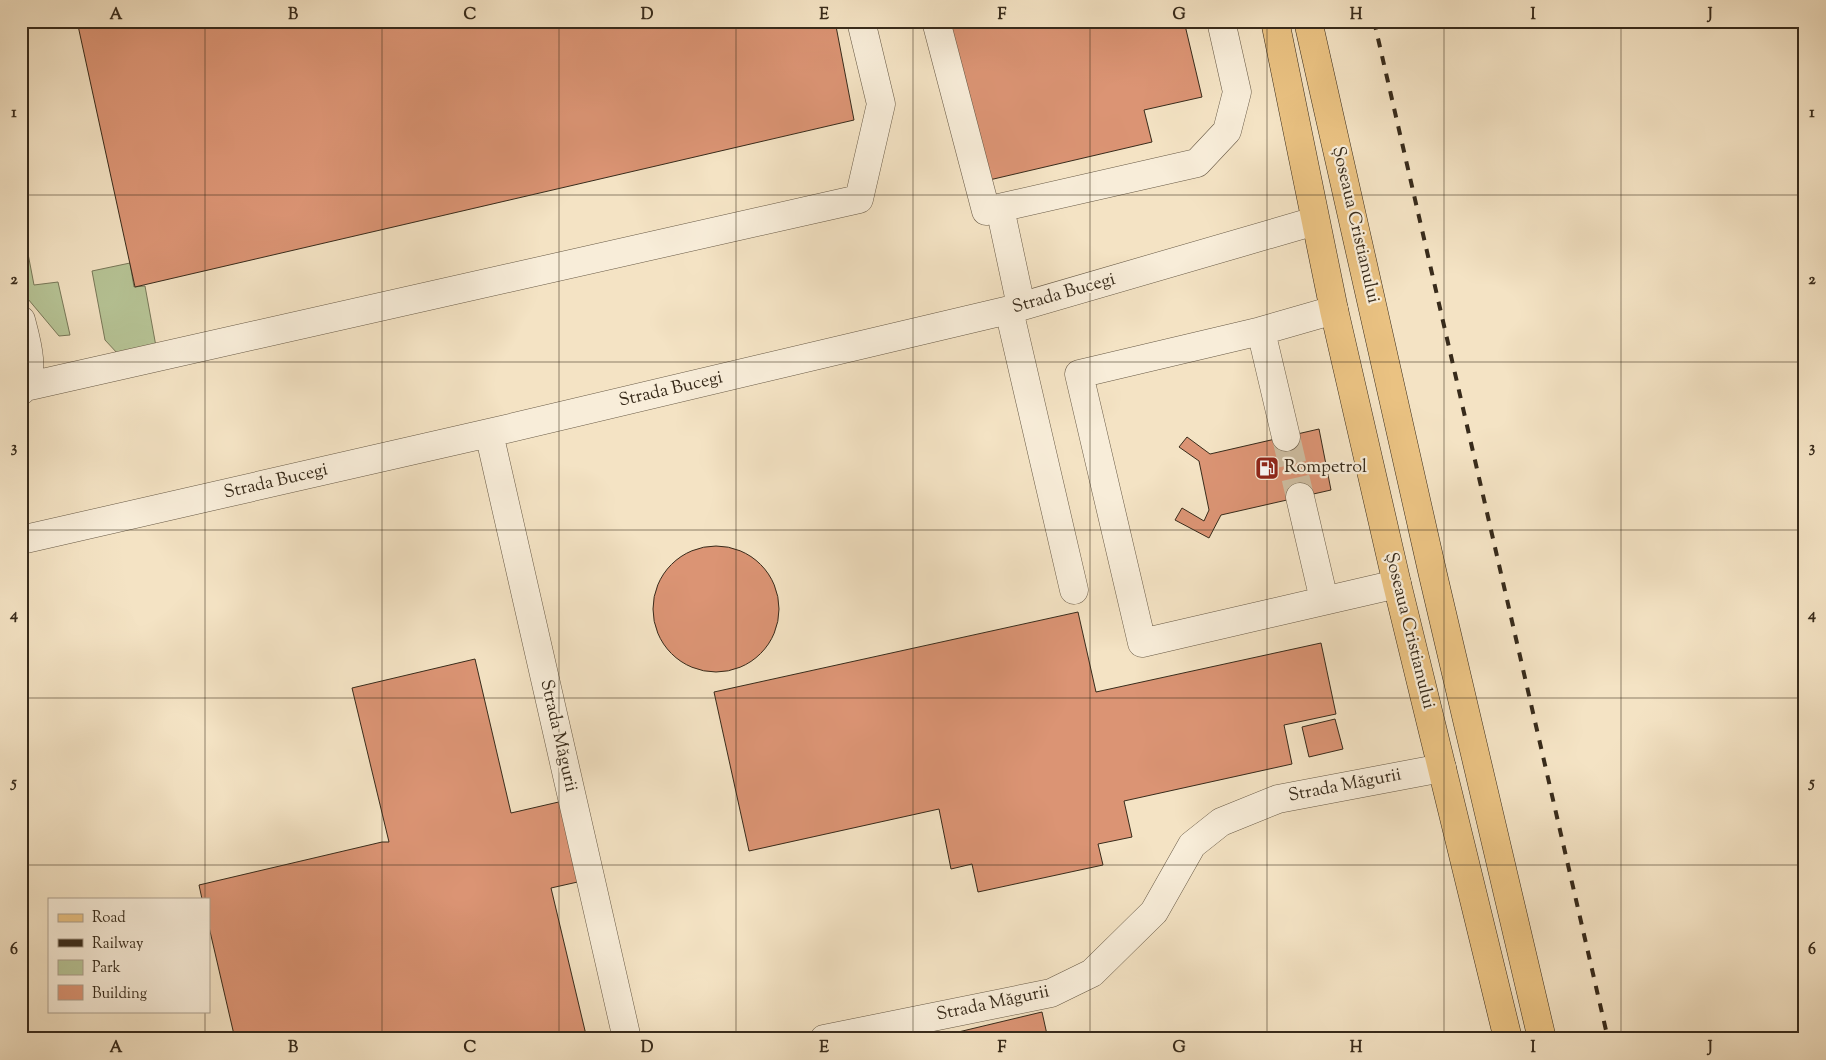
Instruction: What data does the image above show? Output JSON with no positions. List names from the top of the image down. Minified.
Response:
{"streets":{"main road":["Șoseaua Cristianului"],"street":["Strada Bucegi","Strada Măgurii"]},"crossings":[["Șoseaua Cristianului","Strada Bucegi"],["Șoseaua Cristianului","Strada Măgurii"],["Strada Bucegi","Strada Măgurii"]],"places":{"fuel station":["Rompetrol"]},"legend":["Road","Railway","Park","Building"],"grid":{"columns":["A","B","C","D","E","F","G","H","I","J"],"rows":["1","2","3","4","5","6"]}}
